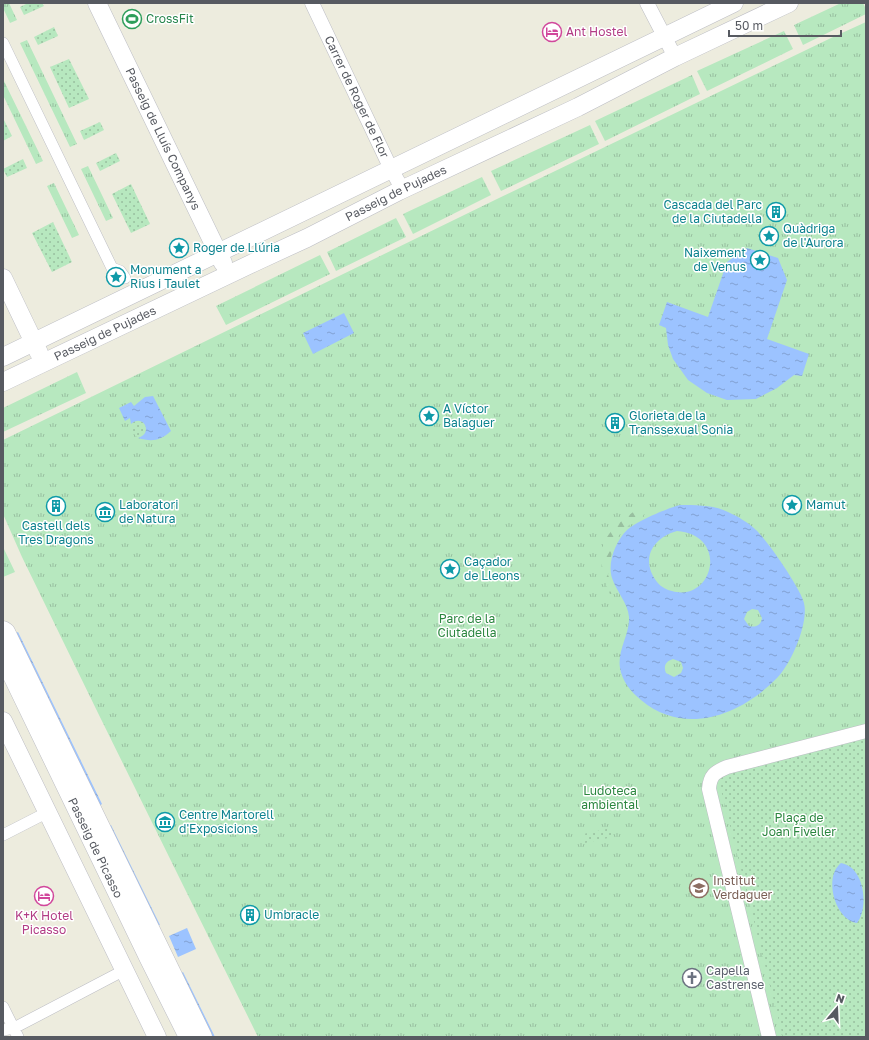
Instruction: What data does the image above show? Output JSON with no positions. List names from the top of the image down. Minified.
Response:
{"streets":{"street":["Carrer de Roger de Flor","Passeig de Lluís Companys","Passeig de Pujades","Passeig de Picasso"]},"crossings":[["Carrer de Roger de Flor","Passeig de Pujades"],["Passeig de Lluís Companys","Passeig de Pujades"]],"parks":["Parc de la Ciutadella","Ludoteca ambiental","Plaça de Joan Fiveller"],"places":{"sports":["CrossFit"],"hotel":["Ant Hostel","K+K Hotel Picasso"],"building":["Cascada del Parc de la Ciutadella","Glorieta de la Transsexual Sonia","Castell dels Tres Dragons","Umbracle"],"place":["Quàdriga de l'Aurora","Roger de Llúria","Naixement de Venus","Monument a Rius i Taulet","A Víctor Balaguer","Mamut","Caçador de Lleons"],"museum":["Laboratori de Natura","Centre Martorell d'Exposicions"],"school or university":["Institut Verdaguer"],"church":["Capella Castrense"]},"scale_bar":"50 m","north":"top"}
